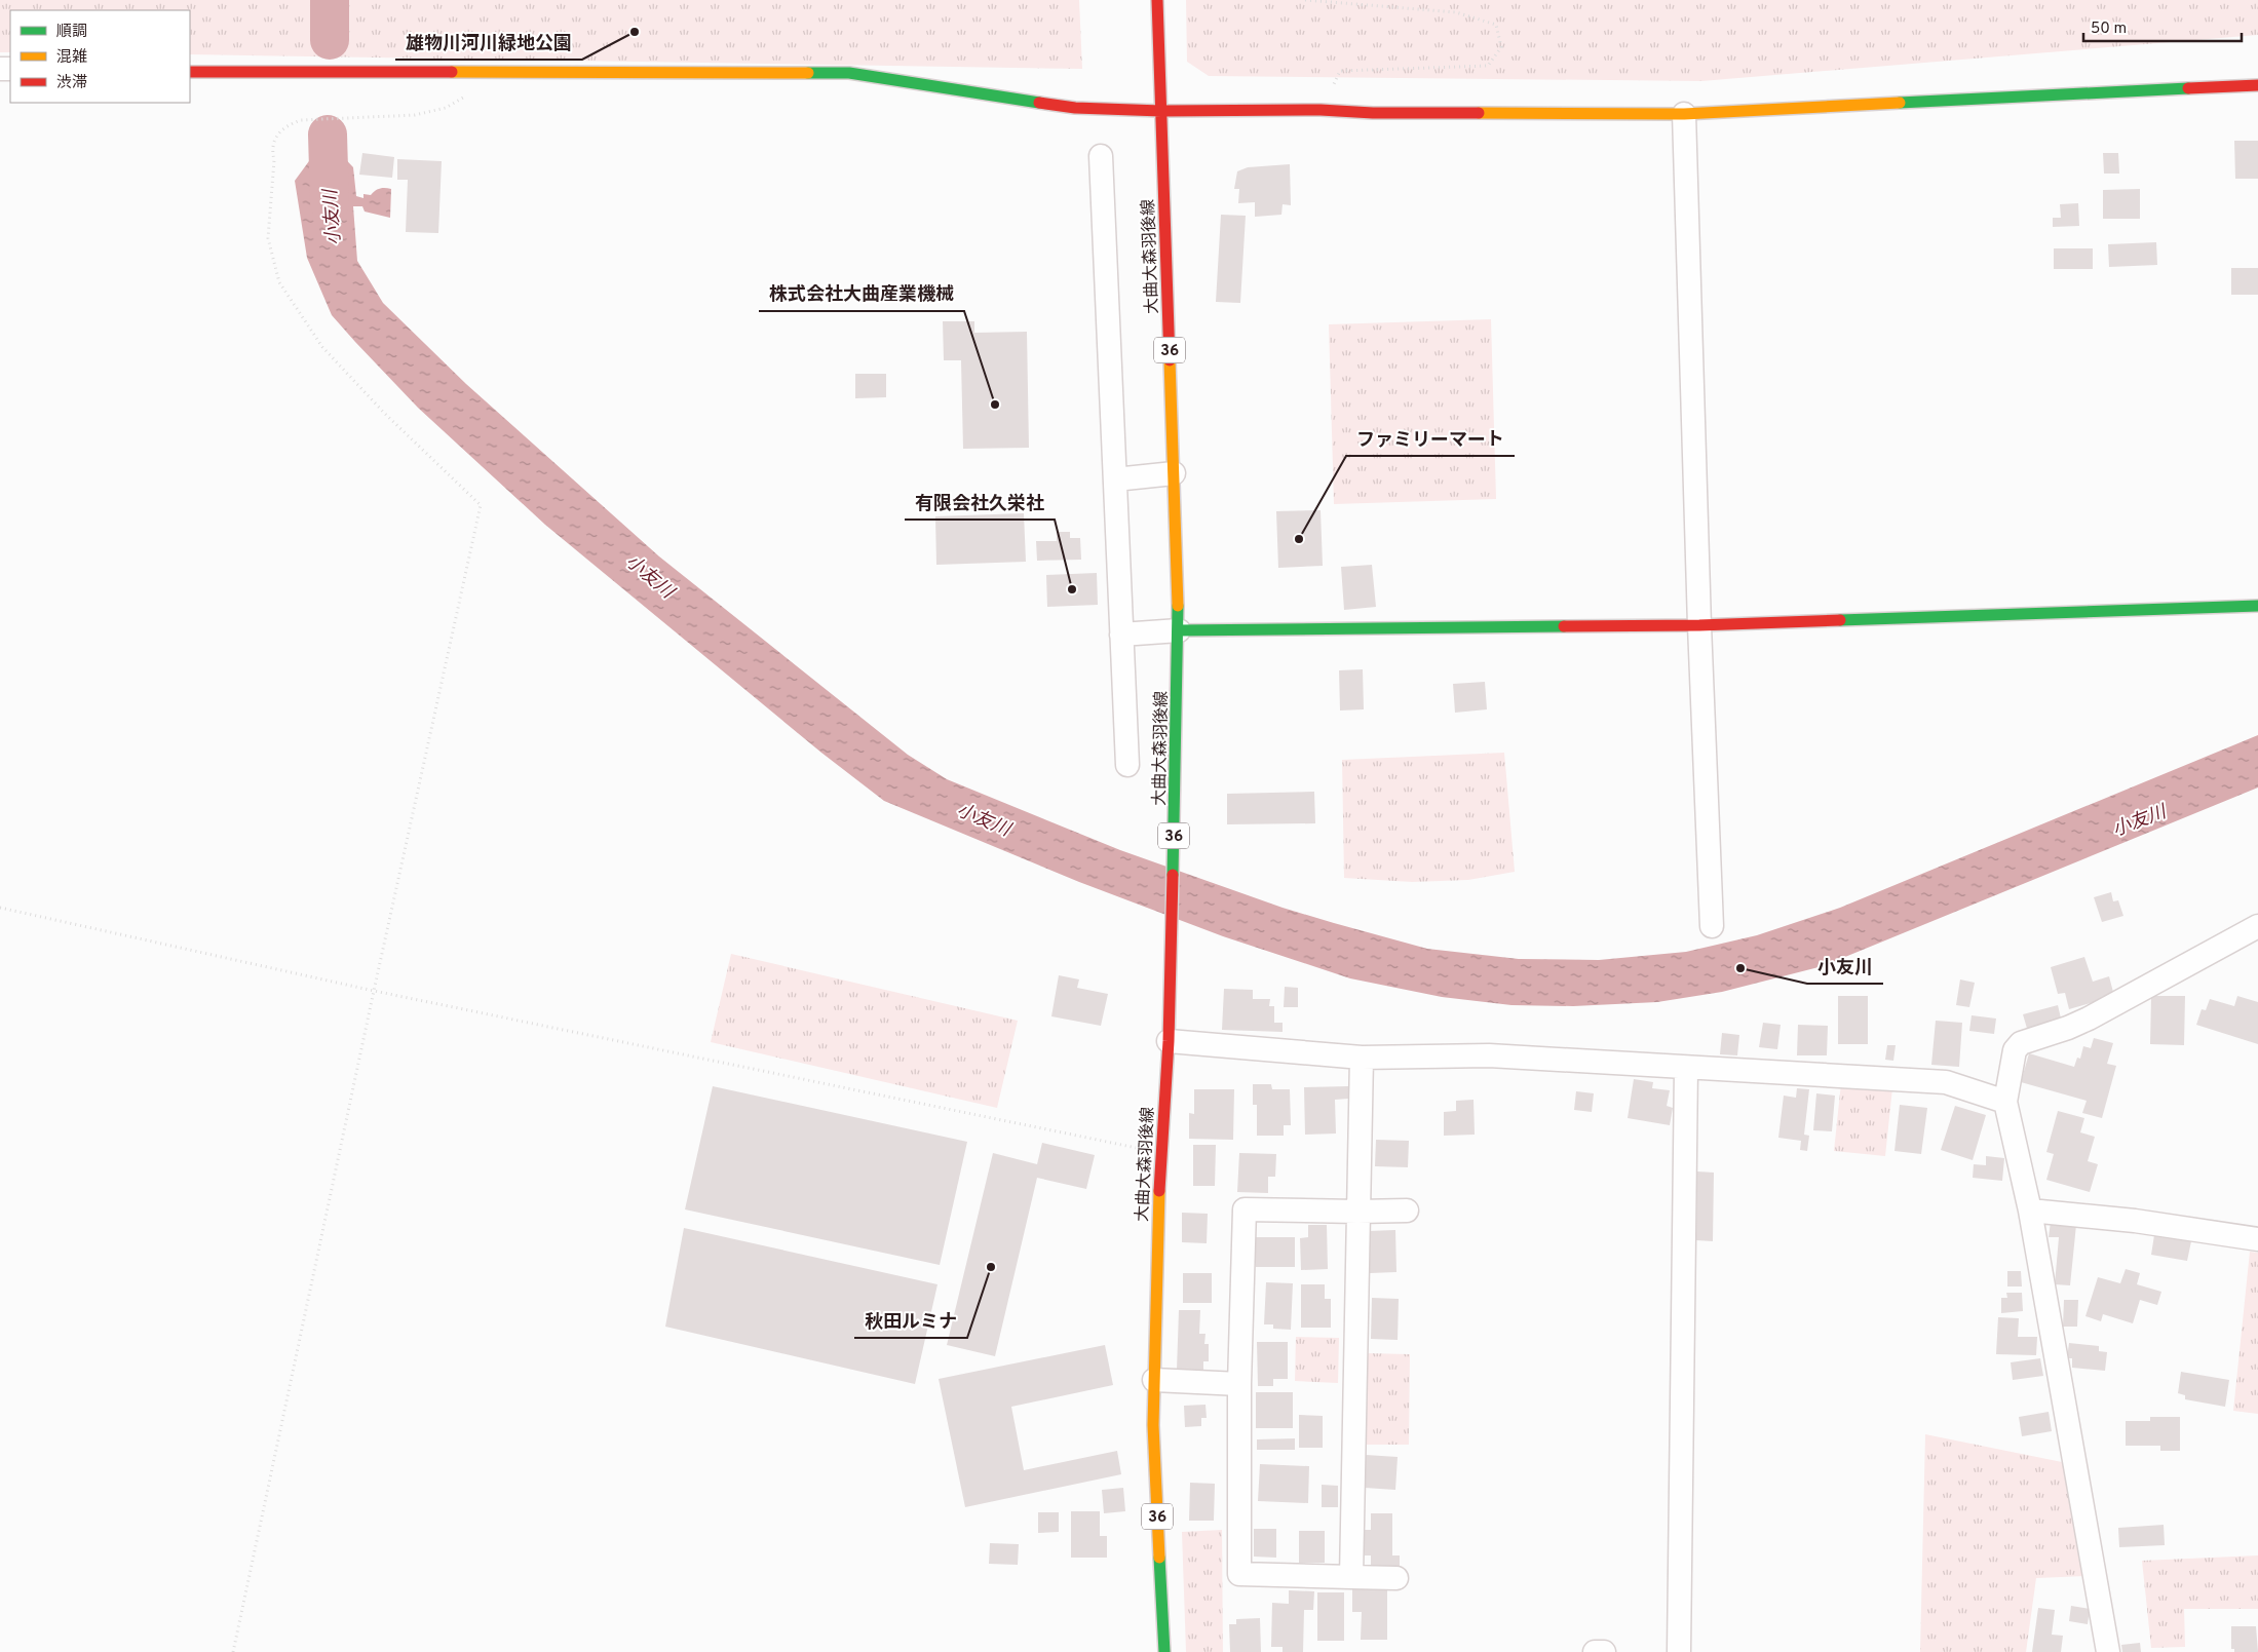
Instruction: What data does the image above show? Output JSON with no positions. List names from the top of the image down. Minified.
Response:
{"streets":{"street":["大曲大森羽後線","36"]},"water":["小友川"],"places":["雄物川河川緑地公園","株式会社大曲産業機械","ファミリーマート","有限会社久栄社","小友川","秋田ルミナ"],"legend":["順調","混雑","渋滞"],"scale_bar":"50 m"}
